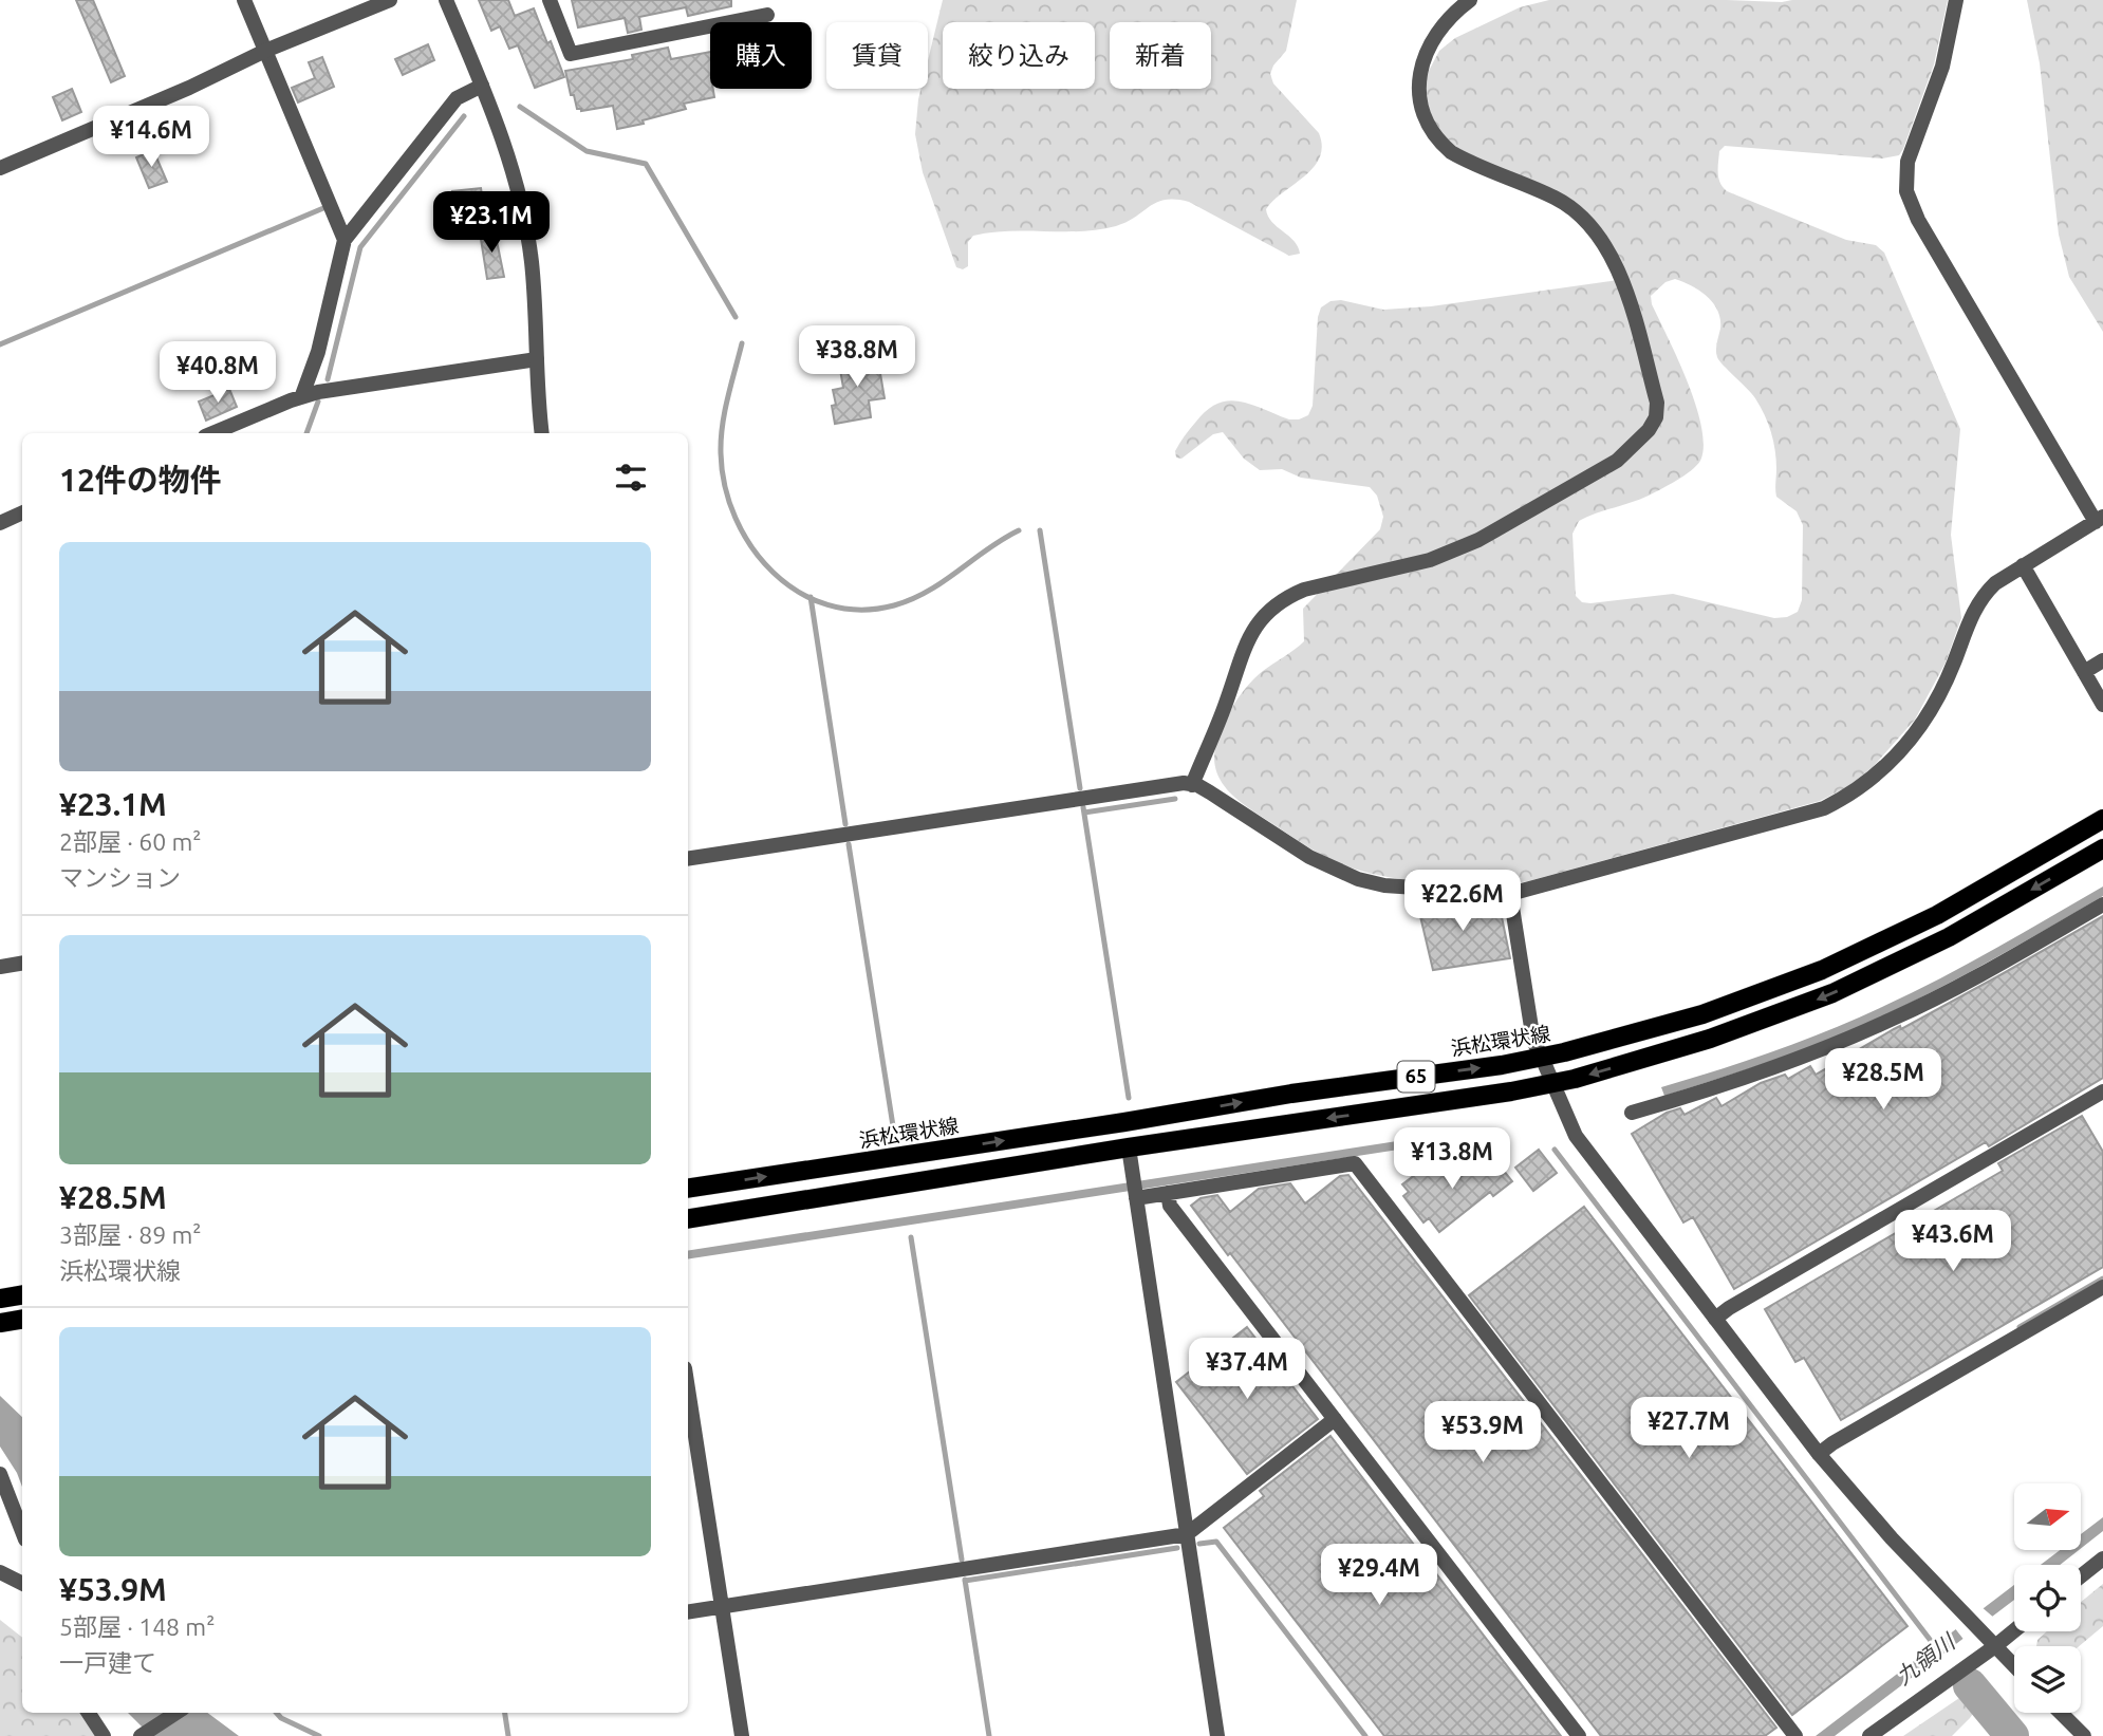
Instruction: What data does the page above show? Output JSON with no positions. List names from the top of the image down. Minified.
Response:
{"streets":{"main road":["浜松環状線","65"]},"water":["九領川"],"north":"right","page":{"chip":["購入","賃貸","絞り込み","新着"],"price":["¥14.6M","¥23.1M","¥38.8M","¥40.8M","¥22.6M","¥28.5M","¥13.8M","¥43.6M","¥37.4M","¥27.7M","¥53.9M","¥29.4M"],"heading":"12件の物件","list":[{"name":"¥23.1M","note":"2部屋 · 60 m² · マンション"},{"name":"¥28.5M","note":"3部屋 · 89 m² · 浜松環状線"},{"name":"¥53.9M","note":"5部屋 · 148 m² · 一戸建て"}]}}
